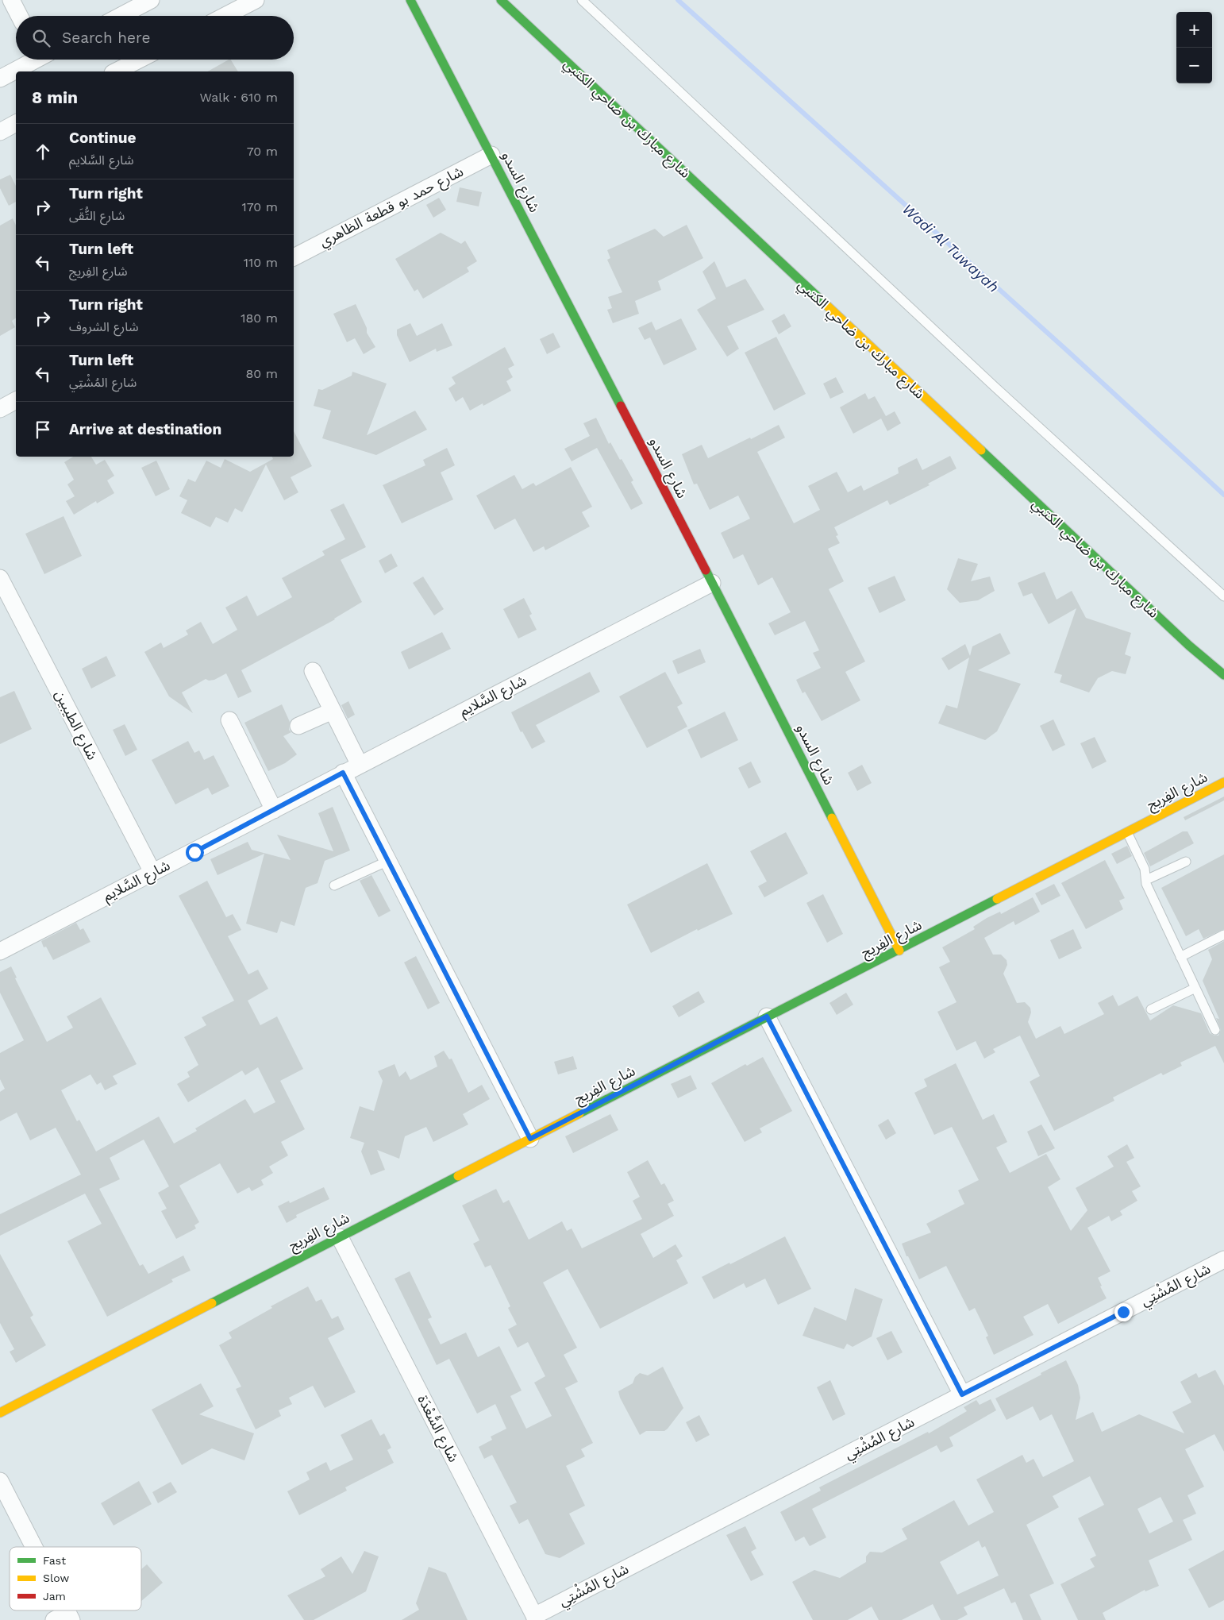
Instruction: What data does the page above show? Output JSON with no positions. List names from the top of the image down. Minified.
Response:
{"streets":{"street":["شارع مبارك بن ضاحي الكتبي","شارع السدو","شارع حمد بو قطعة الظاهري","شارع السَّلايم","شارع الطيبين","شارع الفِريج","شارع المُشْتِي","شارع السُّعْدَة"]},"crossings":[["شارع السدو","شارع حمد بو قطعة الظاهري"],["شارع السدو","شارع السَّلايم"],["شارع السدو","شارع الفِريج"],["شارع السَّلايم","شارع الطيبين"],["شارع الفِريج","شارع السُّعْدَة"],["شارع المُشْتِي","شارع السُّعْدَة"]],"water":["Wadi Al Tuwayah"],"legend":["Fast","Slow","Jam"],"page":{"map_buttons":["+","−"],"search":"Search here","heading":["8 min","Walk · 610 m"],"list":[["Continue","شارع السَّلايم","70 m"],["Turn right","شارع التُّقَى","170 m"],["Turn left","شارع الفِريج","110 m"],["Turn right","شارع الشروف","180 m"],["Turn left","شارع المُشْتِي","80 m"],"Arrive at destination"]}}
